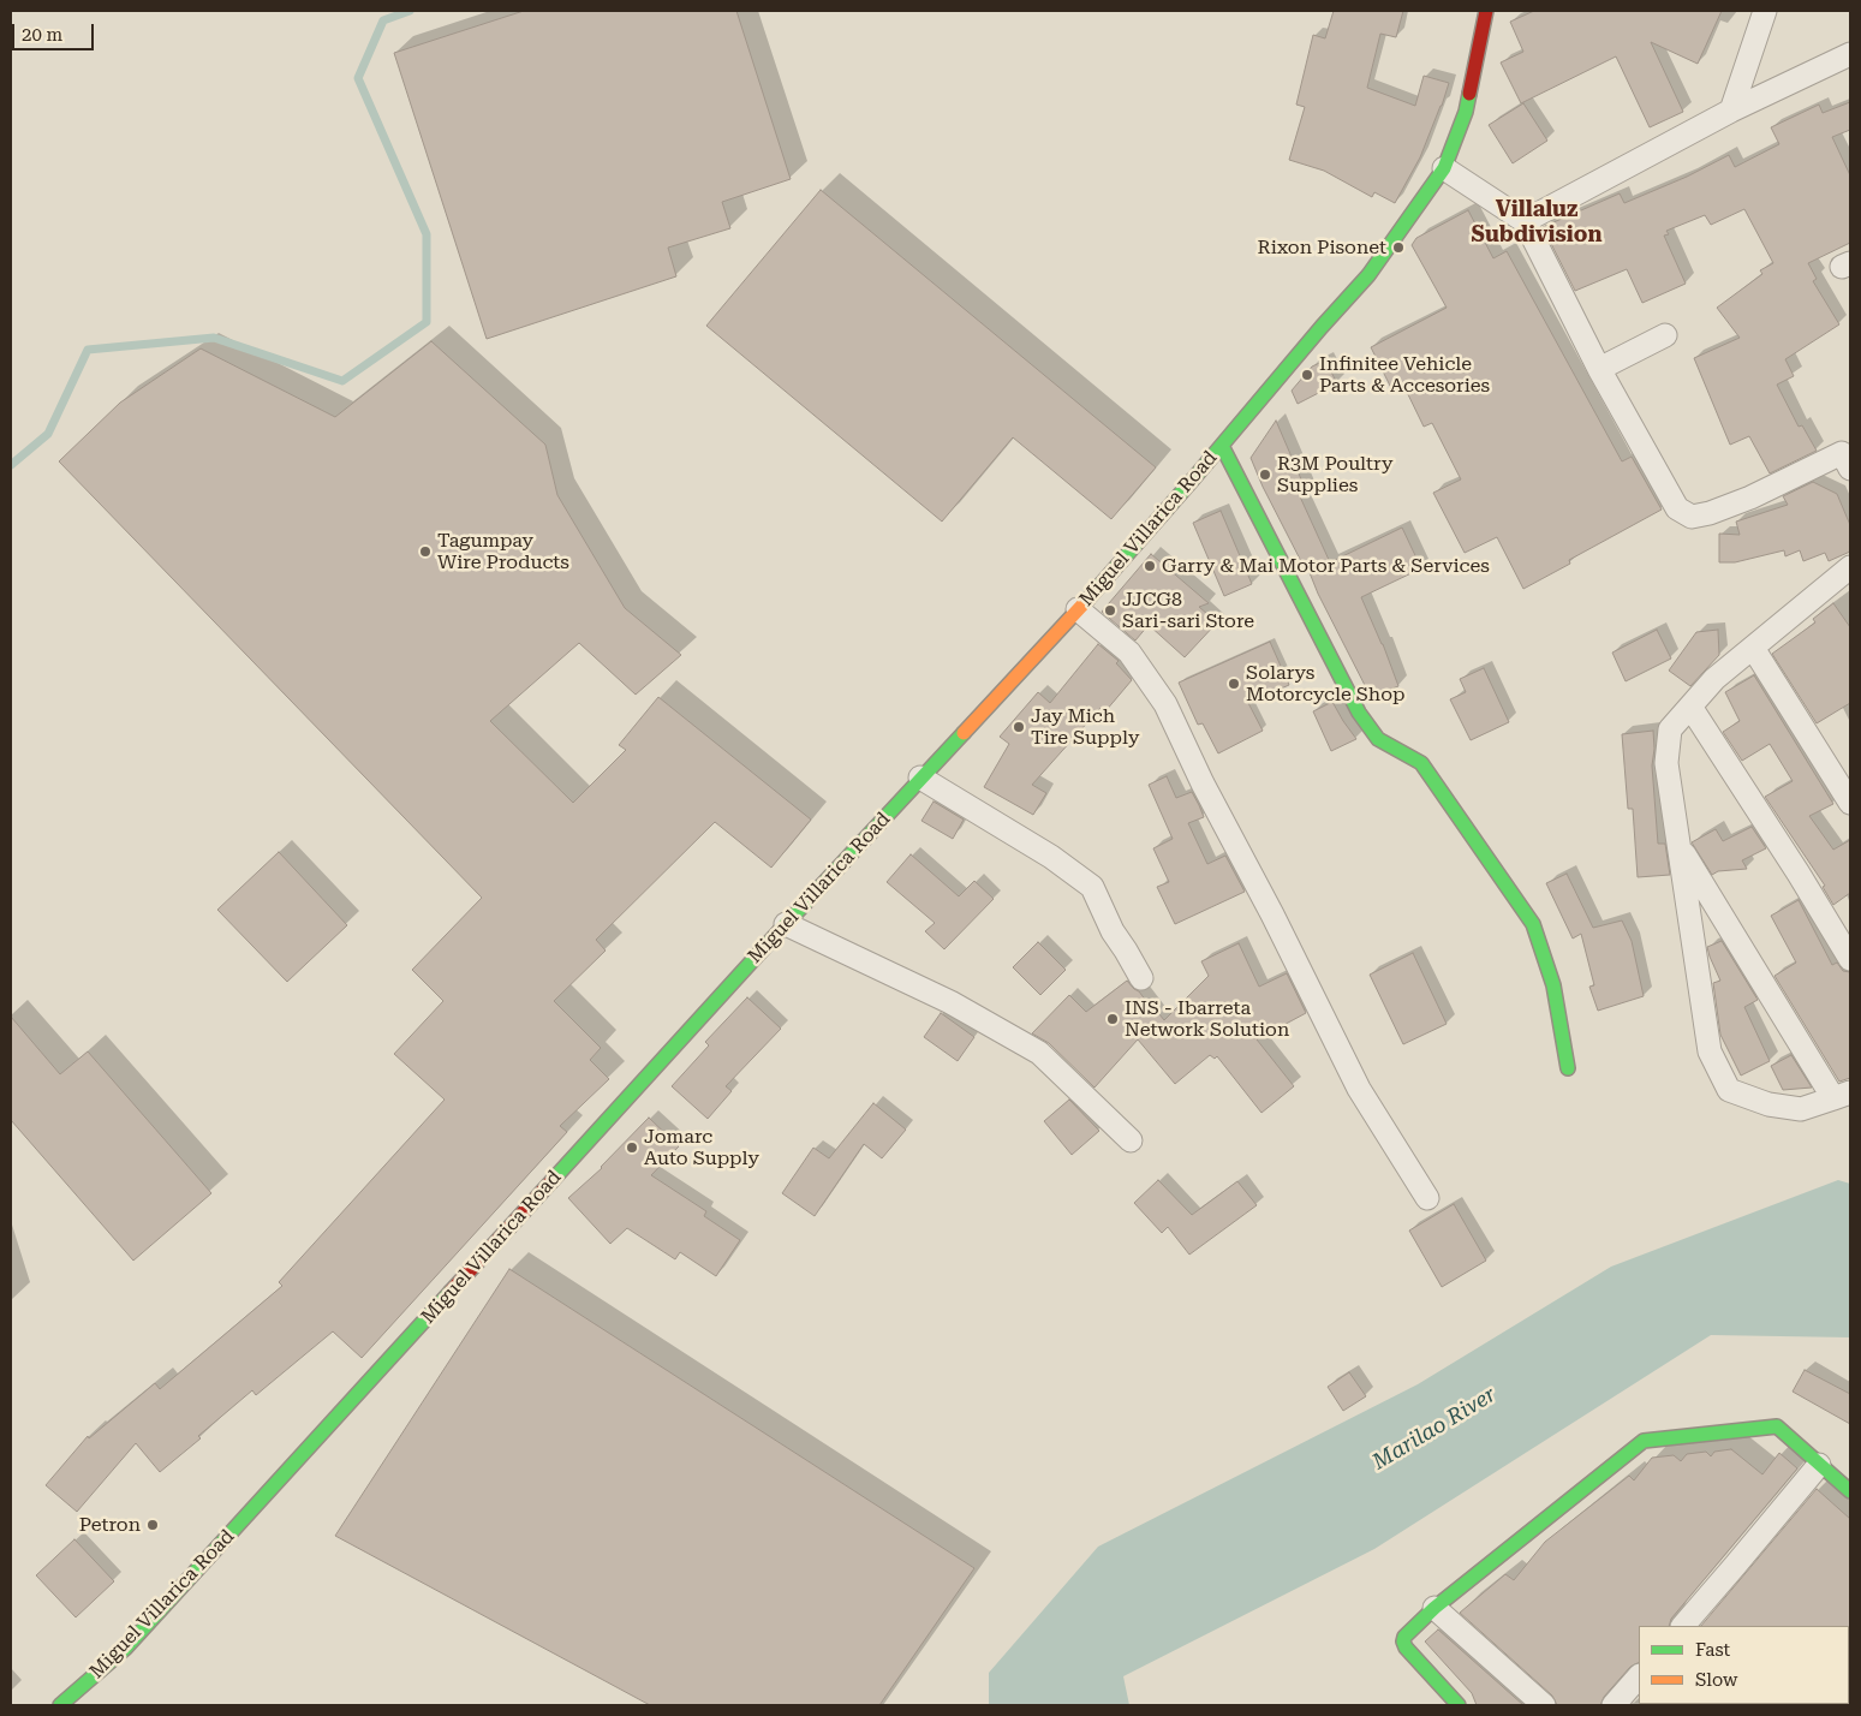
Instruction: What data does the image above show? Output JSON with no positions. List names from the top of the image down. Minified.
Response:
{"streets":{"main road":["Miguel Villarica Road"]},"districts":["Villaluz Subdivision"],"water":["Marilao River"],"places":["Rixon Pisonet","Infinitee Vehicle Parts & Accesories","R3M Poultry Supplies","Tagumpay Wire Products","Garry & Mai Motor Parts & Services","JJCG8 Sari-sari Store","Solarys Motorcycle Shop","Jay Mich Tire Supply","INS - Ibarreta Network Solution","Jomarc Auto Supply","Petron"],"legend":["Fast","Slow"],"scale_bar":"20 m"}
